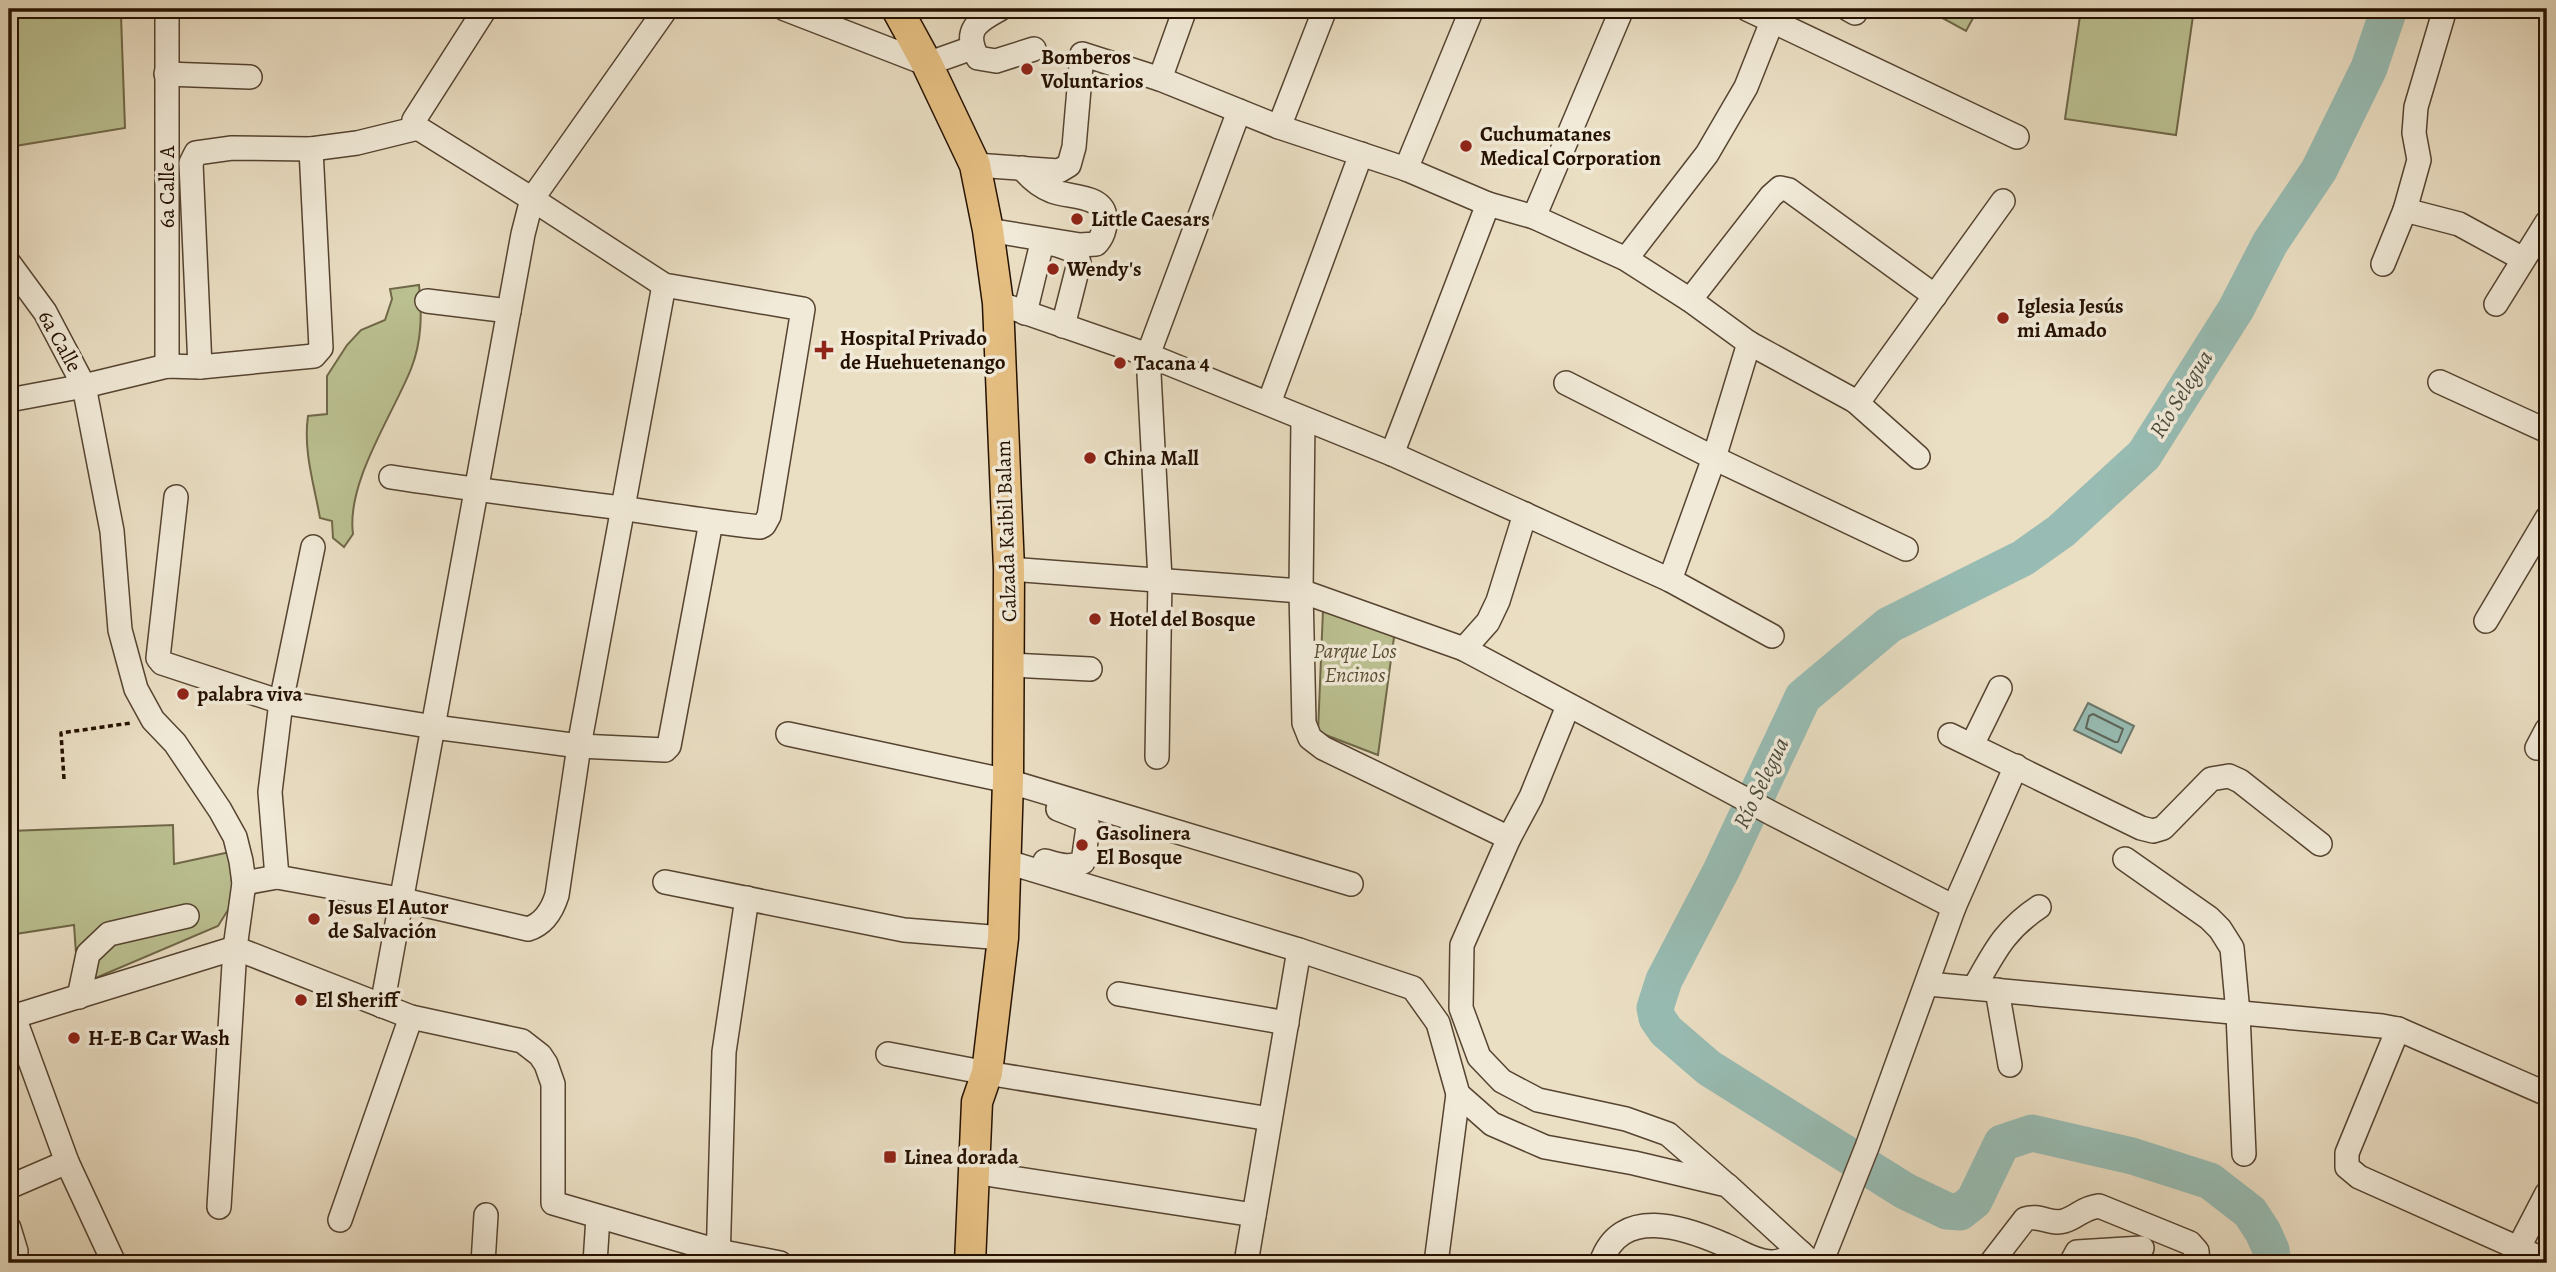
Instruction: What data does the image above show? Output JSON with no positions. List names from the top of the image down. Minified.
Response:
{"streets":{"main road":["Calzada Kaibil Balam"],"street":["6a Calle A","6a Calle"]},"water":["Río Selegua"],"parks":["Parque Los Encinos"],"places":{"other":["Bomberos Voluntarios","Cuchumatanes Medical Corporation","Little Caesars","Wendy's","Iglesia Jesús mi Amado","Tacana 4","China Mall","Hotel del Bosque","palabra viva","Gasolinera El Bosque","Jesus El Autor de Salvación","El Sheriff","H-E-B Car Wash"],"health":["Hospital Privado de Huehuetenango"],"transit":["Linea dorada"]}}
